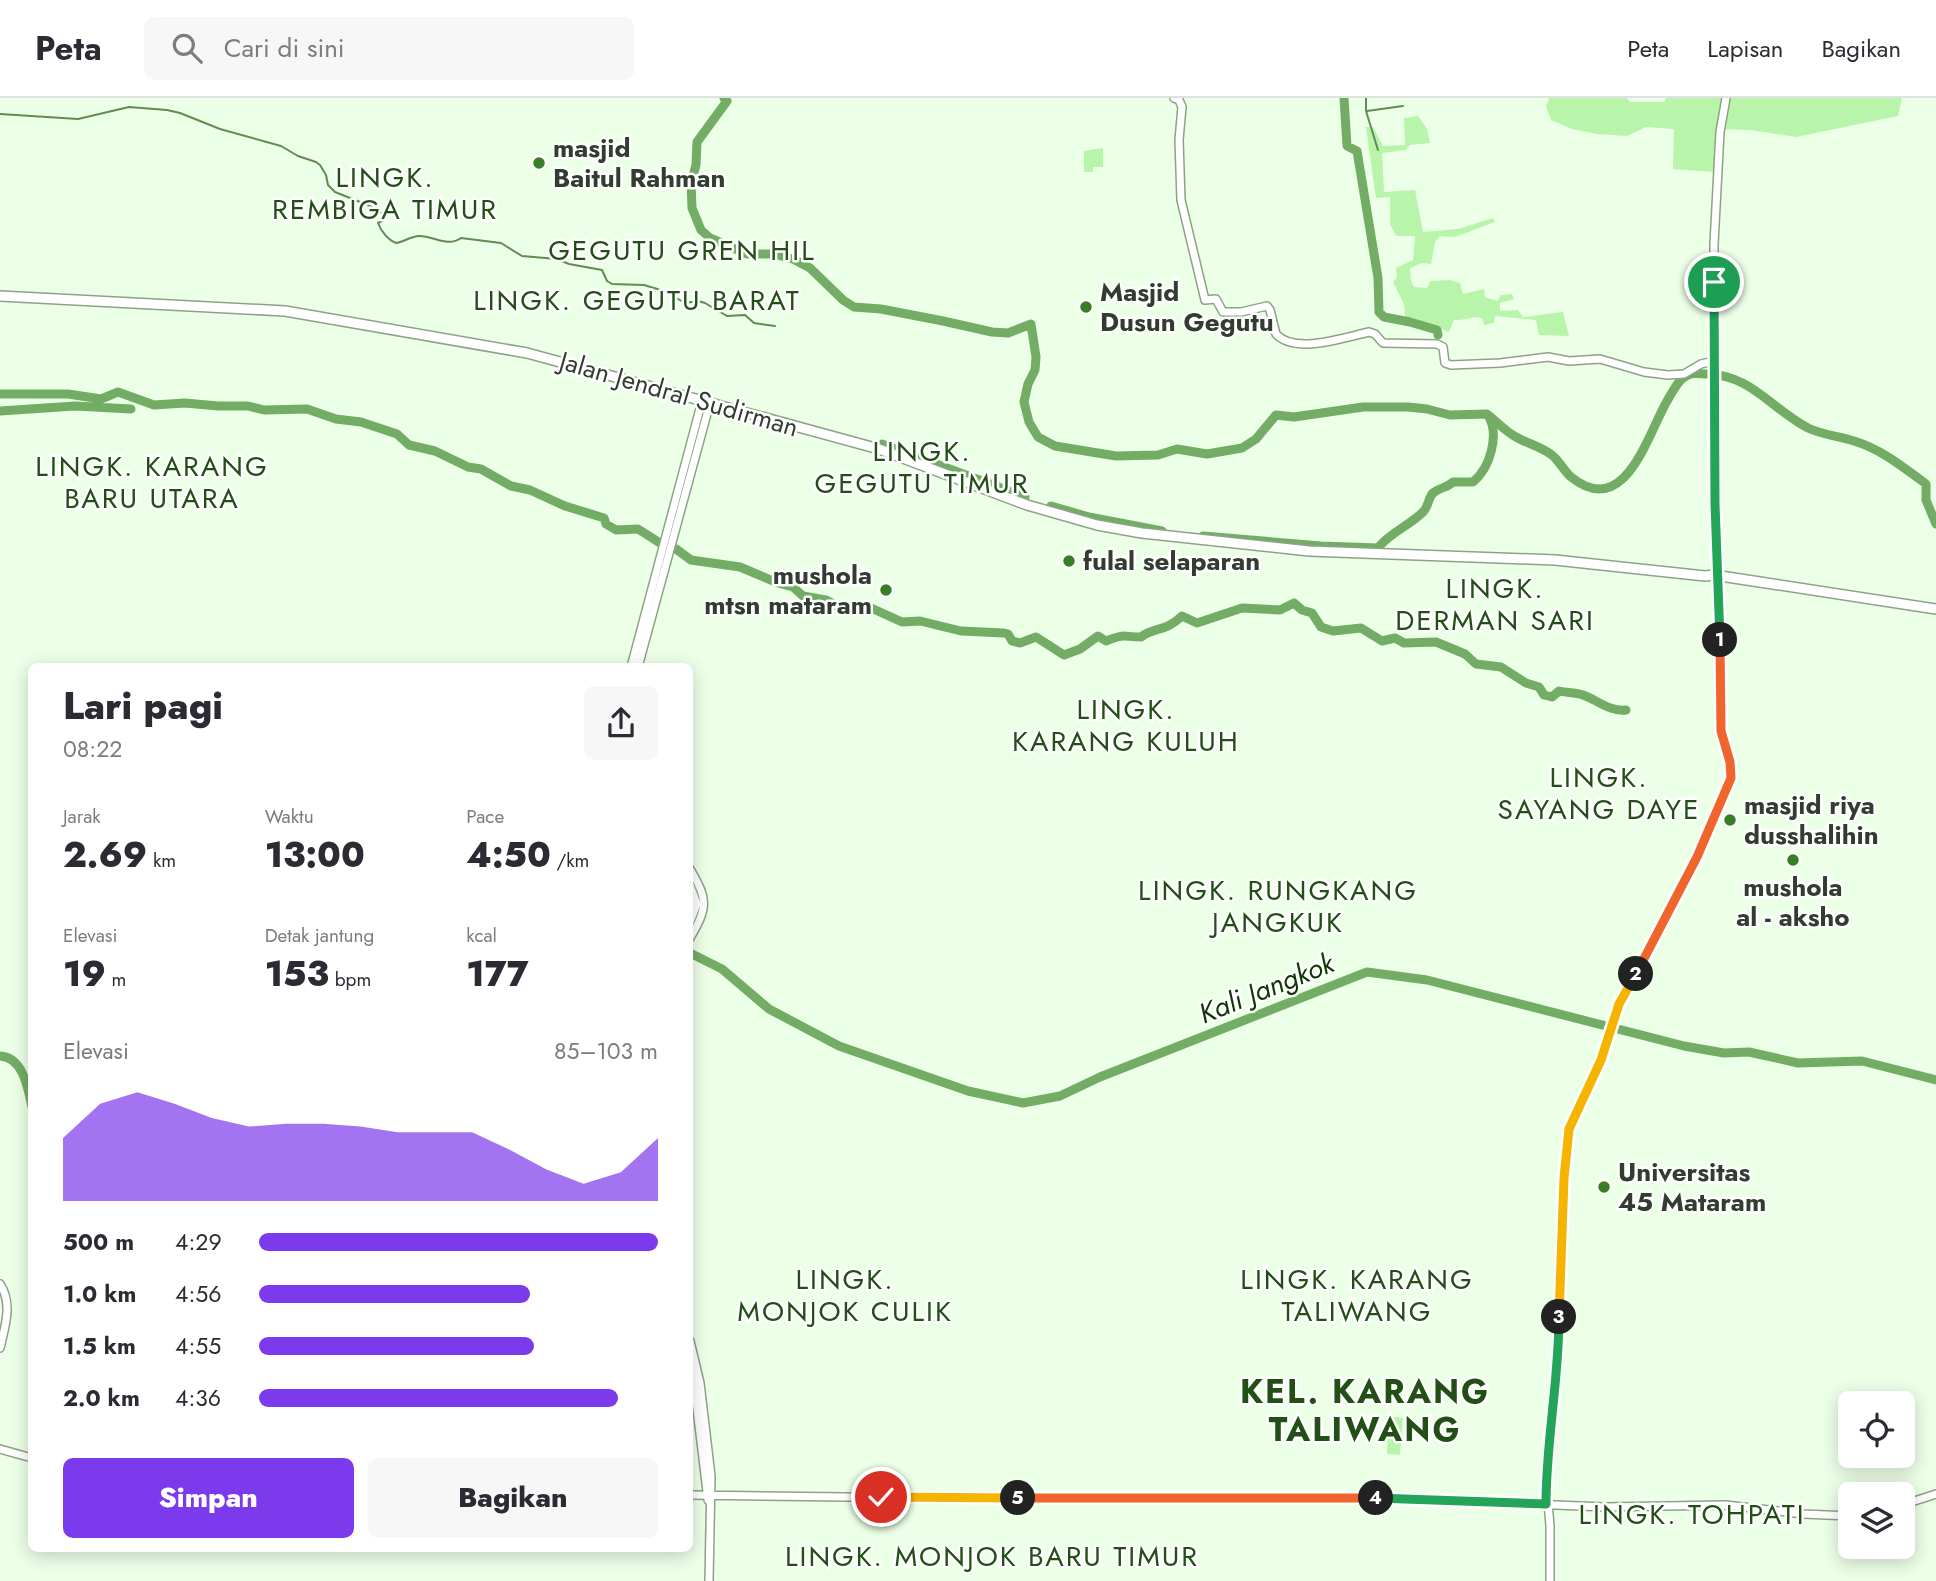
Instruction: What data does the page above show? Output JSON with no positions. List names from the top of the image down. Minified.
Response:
{"streets":{"highway":["Jalan Jendral Sudirman"]},"districts":["LINGK. REMBIGA TIMUR","GEGUTU GREN HIL","LINGK. GEGUTU BARAT","LINGK. GEGUTU TIMUR","LINGK. KARANG BARU UTARA","LINGK. DERMAN SARI","LINGK. KARANG KULUH","LINGK. SAYANG DAYE","LINGK. RUNGKANG JANGKUK","LINGK. MONJOK CULIK","LINGK. KARANG TALIWANG","KEL. KARANG TALIWANG","LINGK. TOHPATI","LINGK. MONJOK BARU TIMUR"],"water":["Kali Jangkok"],"places":["masjid Baitul Rahman","Masjid Dusun Gegutu","fulal selaparan","mushola mtsn mataram","masjid riya dusshalihin","mushola al - aksho","Universitas 45 Mataram"],"page":{"header":"Peta","search":"Cari di sini","nav":["Peta","Lapisan","Bagikan"],"pins":["1","2","3","4","5"],"heading":["Lari pagi","08:22"],"stats":[["Jarak","2.69 km"],["Waktu","13:00"],["Pace","4:50 /km"],["Elevasi","19 m"],["Detak jantung","153 bpm"],["kcal","177"]],"chart":["Elevasi","85–103 m"],"list":[{"name":"500 m","note":"4:29"},{"name":"1.0 km","note":"4:56"},{"name":"1.5 km","note":"4:55"},{"name":"2.0 km","note":"4:36"}],"buttons":["Simpan","Bagikan"]}}
